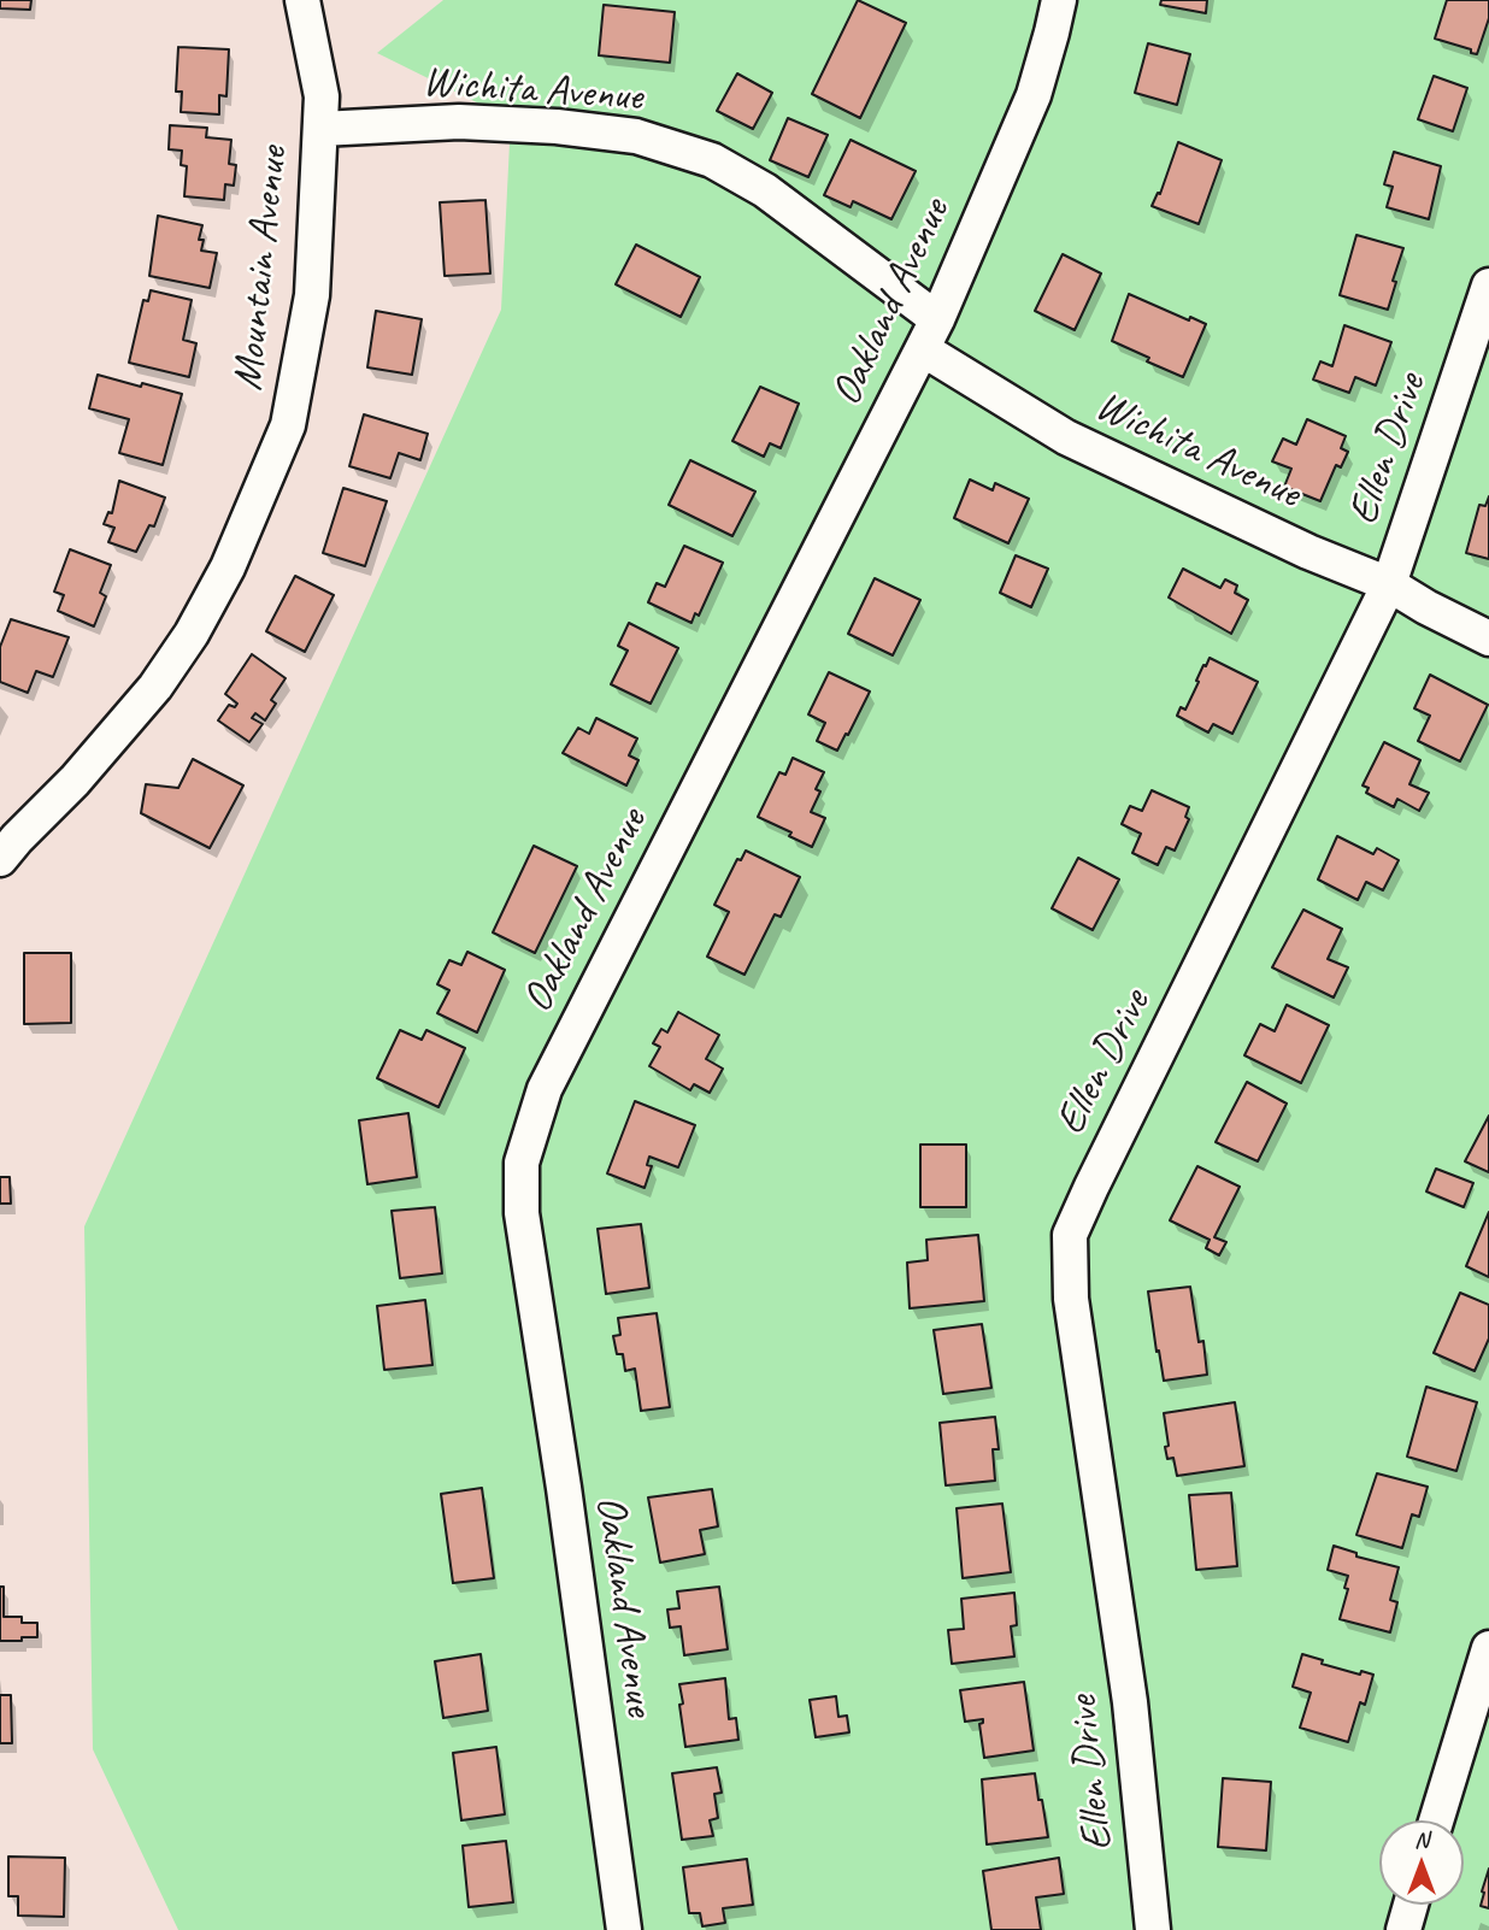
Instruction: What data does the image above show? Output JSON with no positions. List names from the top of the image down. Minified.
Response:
{"streets":{"street":["Wichita Avenue","Mountain Avenue","Oakland Avenue","Ellen Drive"]},"crossings":[["Wichita Avenue","Mountain Avenue"],["Wichita Avenue","Oakland Avenue"],["Wichita Avenue","Ellen Drive"]],"north":"top"}
